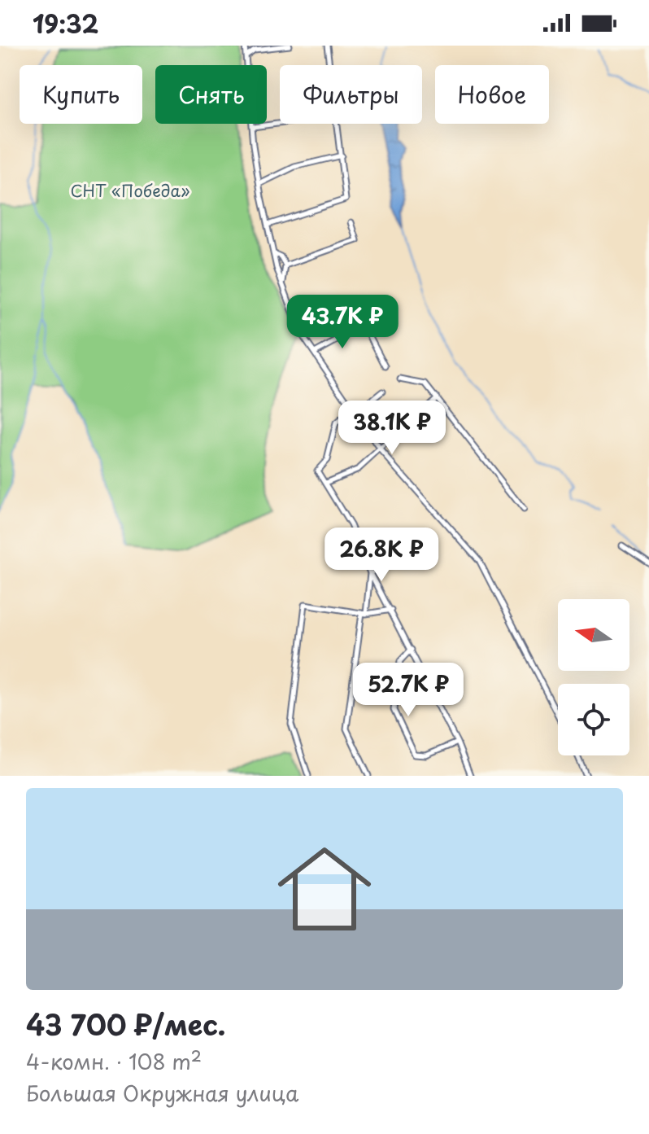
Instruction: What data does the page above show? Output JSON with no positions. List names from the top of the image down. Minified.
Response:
{"parks":["СНТ «Победа»"],"north":"left","page":{"status":"19:32","chip":["Купить","Снять","Фильтры","Новое"],"price":["43.7K ₽","38.1K ₽","26.8K ₽","52.7K ₽"],"list":[{"name":"43 700 ₽/мес.","note":"4-комн. · 108 m² · Большая Окружная улица"}]}}
